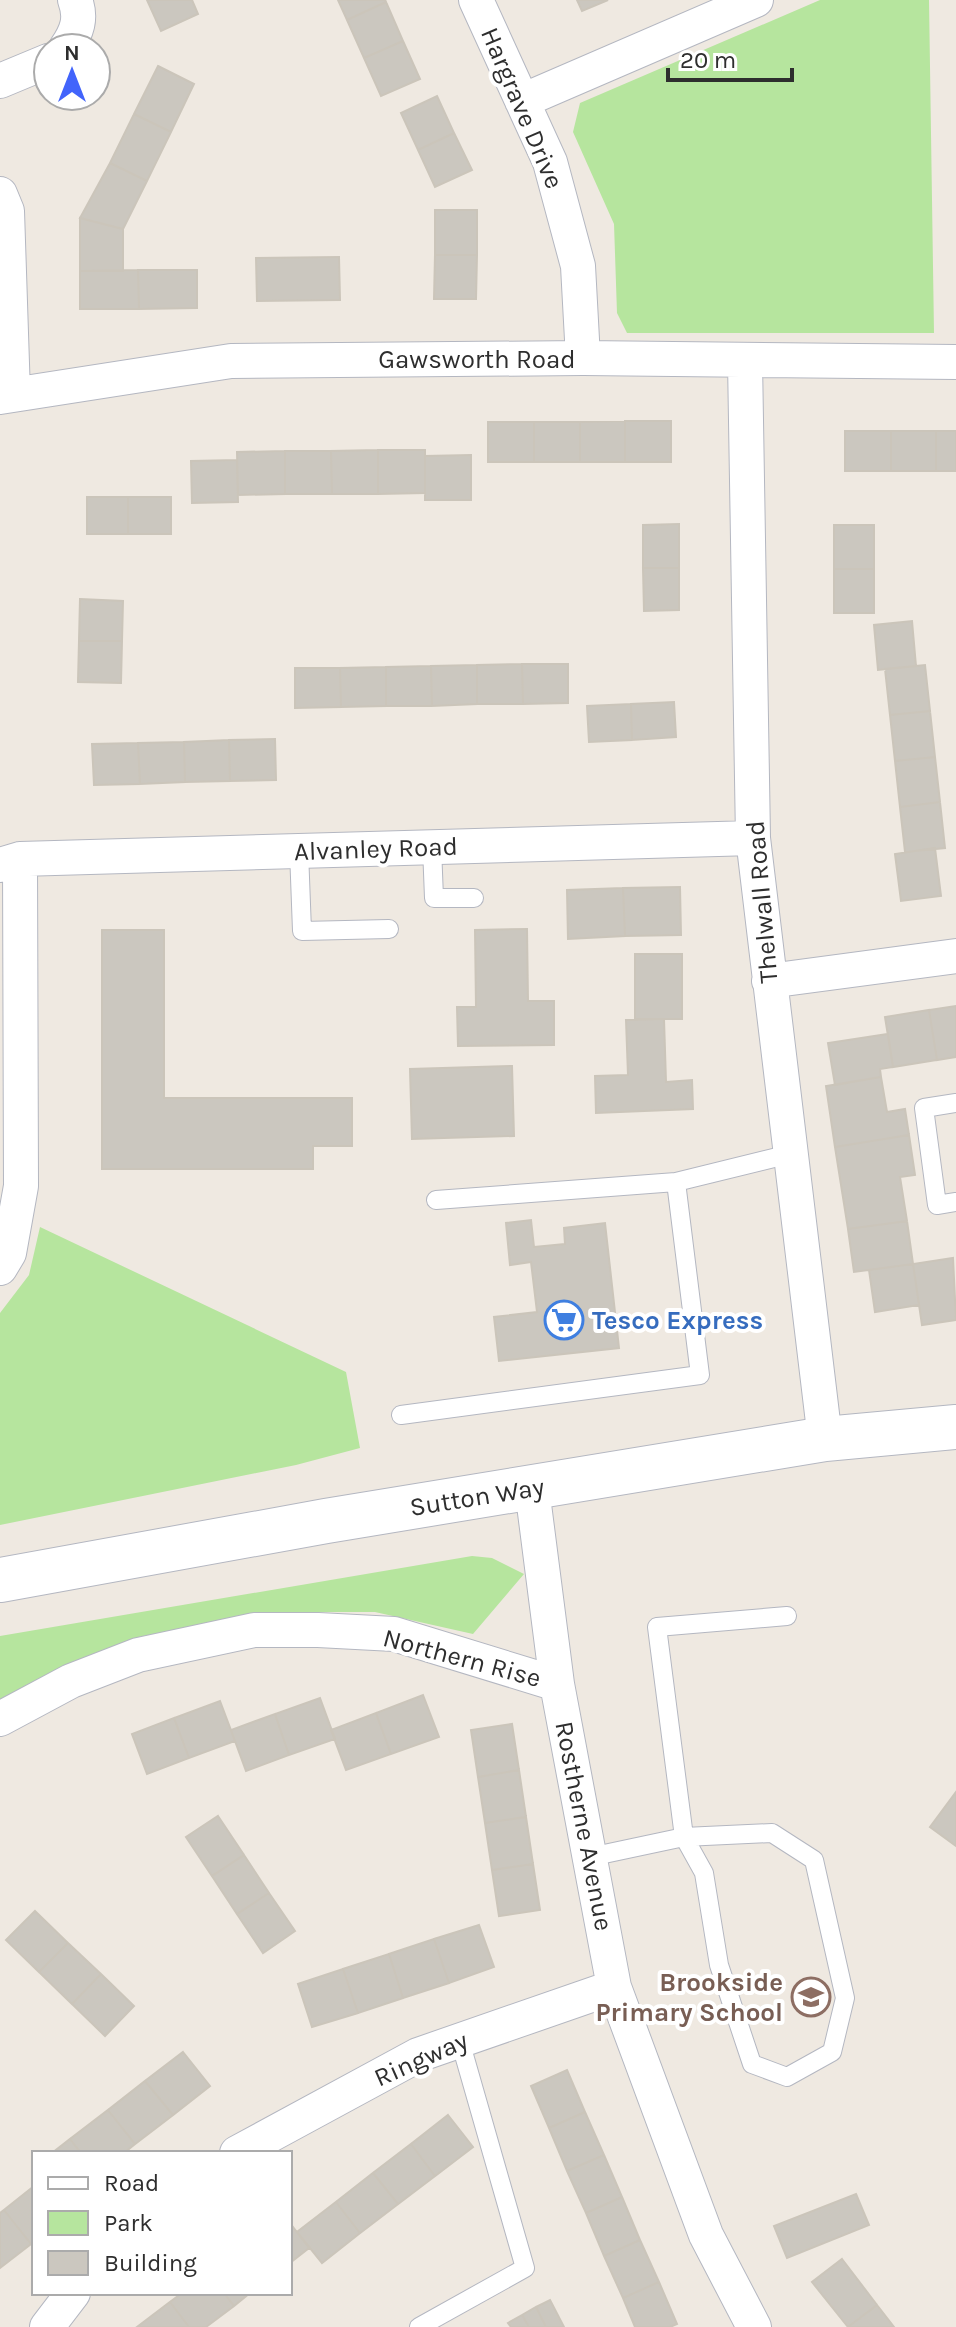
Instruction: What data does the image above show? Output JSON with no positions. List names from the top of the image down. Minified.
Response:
{"streets":{"main road":["Sutton Way"],"street":["Hargrave Drive","Gawsworth Road","Alvanley Road","Thelwall Road","Northern Rise","Rostherne Avenue","Ringway"]},"crossings":[["Hargrave Drive","Gawsworth Road"],["Gawsworth Road","Thelwall Road"],["Alvanley Road","Thelwall Road"],["Thelwall Road","Sutton Way"],["Sutton Way","Rostherne Avenue"],["Northern Rise","Rostherne Avenue"],["Rostherne Avenue","Ringway"]],"places":{"supermarket":["Tesco Express"],"school or university":["Brookside Primary School"]},"legend":["Road","Park","Building"],"scale_bar":"20 m","north":"top"}
